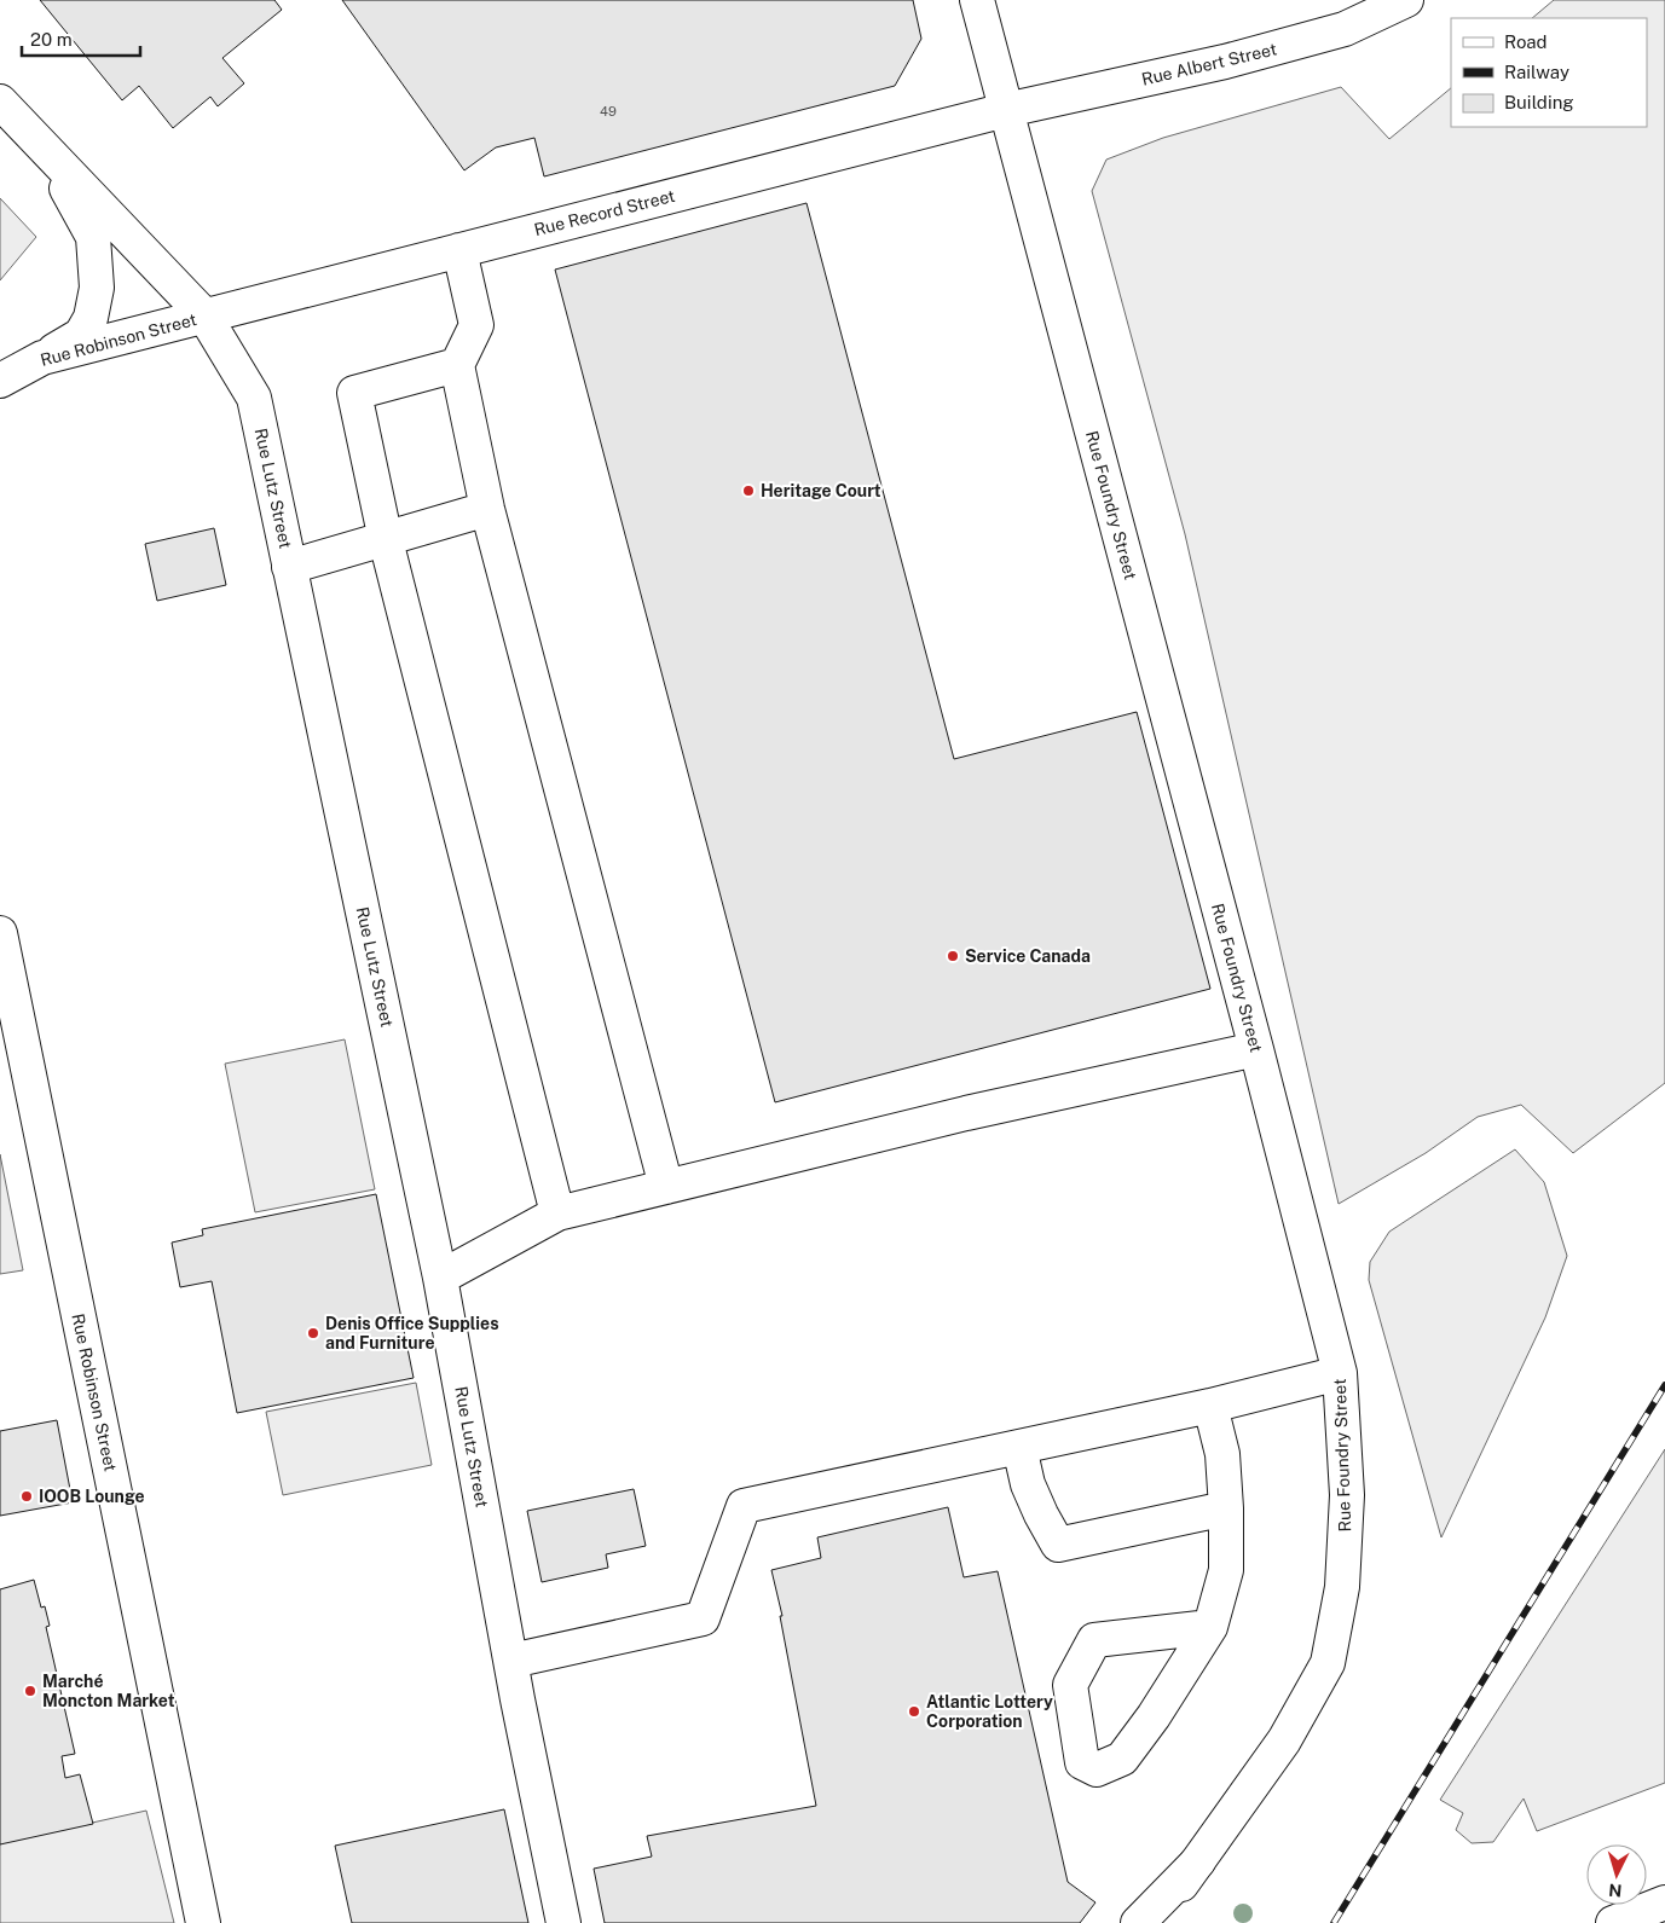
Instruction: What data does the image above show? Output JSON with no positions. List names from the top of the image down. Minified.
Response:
{"streets":{"street":["Rue Albert Street","Rue Record Street","Rue Robinson Street","Rue Lutz Street","Rue Foundry Street"]},"crossings":[["Rue Albert Street","Rue Record Street"],["Rue Albert Street","Rue Foundry Street"],["Rue Record Street","Rue Robinson Street"],["Rue Record Street","Rue Lutz Street"],["Rue Record Street","Rue Foundry Street"],["Rue Robinson Street","Rue Lutz Street"]],"places":["Heritage Court","Service Canada","Denis Office Supplies and Furniture","IOOB Lounge","Marché Moncton Market","Atlantic Lottery Corporation"],"house_numbers":["49"],"legend":["Road","Railway","Building"],"scale_bar":"20 m","north":"bottom"}
